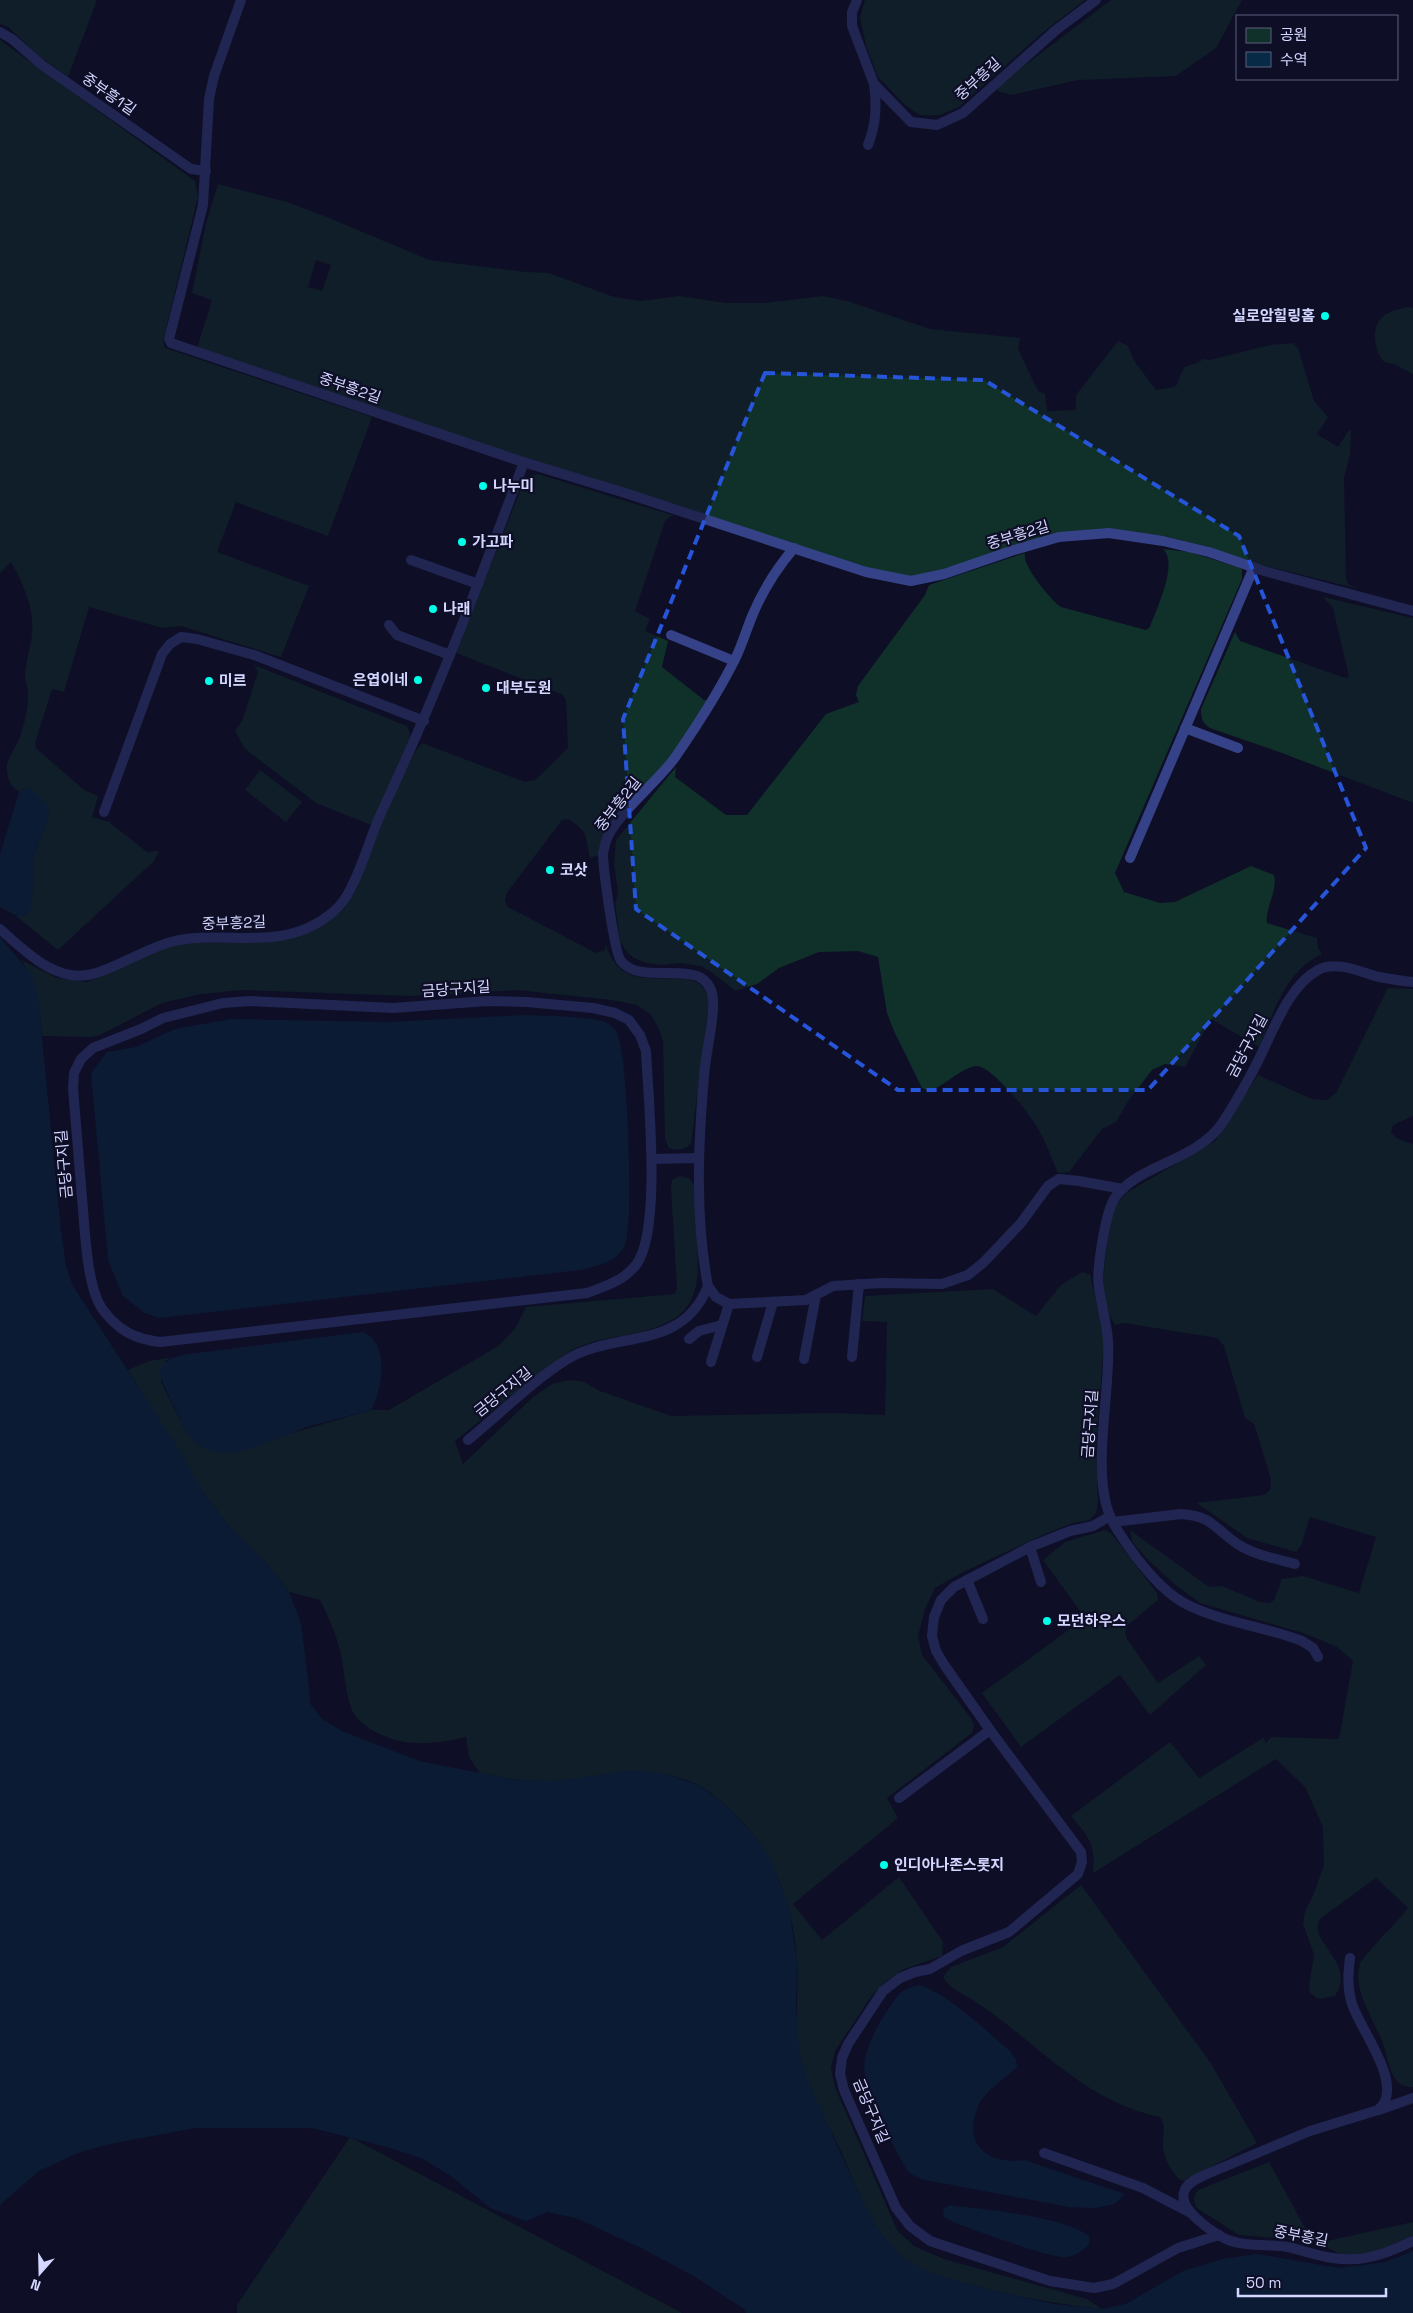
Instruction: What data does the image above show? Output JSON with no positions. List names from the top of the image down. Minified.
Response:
{"streets":{"lane":["중부흥길","중부흥1길","중부흥2길","금당구지길"]},"crossings":[["중부흥길","금당구지길"],["중부흥1길","중부흥2길"]],"places":["실로암힐링홈","나누미","가고파","나래","은엽이네","미르","대부도원","코삿","모던하우스","인디아나존스롯지"],"legend":["공원","수역"],"scale_bar":"50 m","north":"bottom"}
